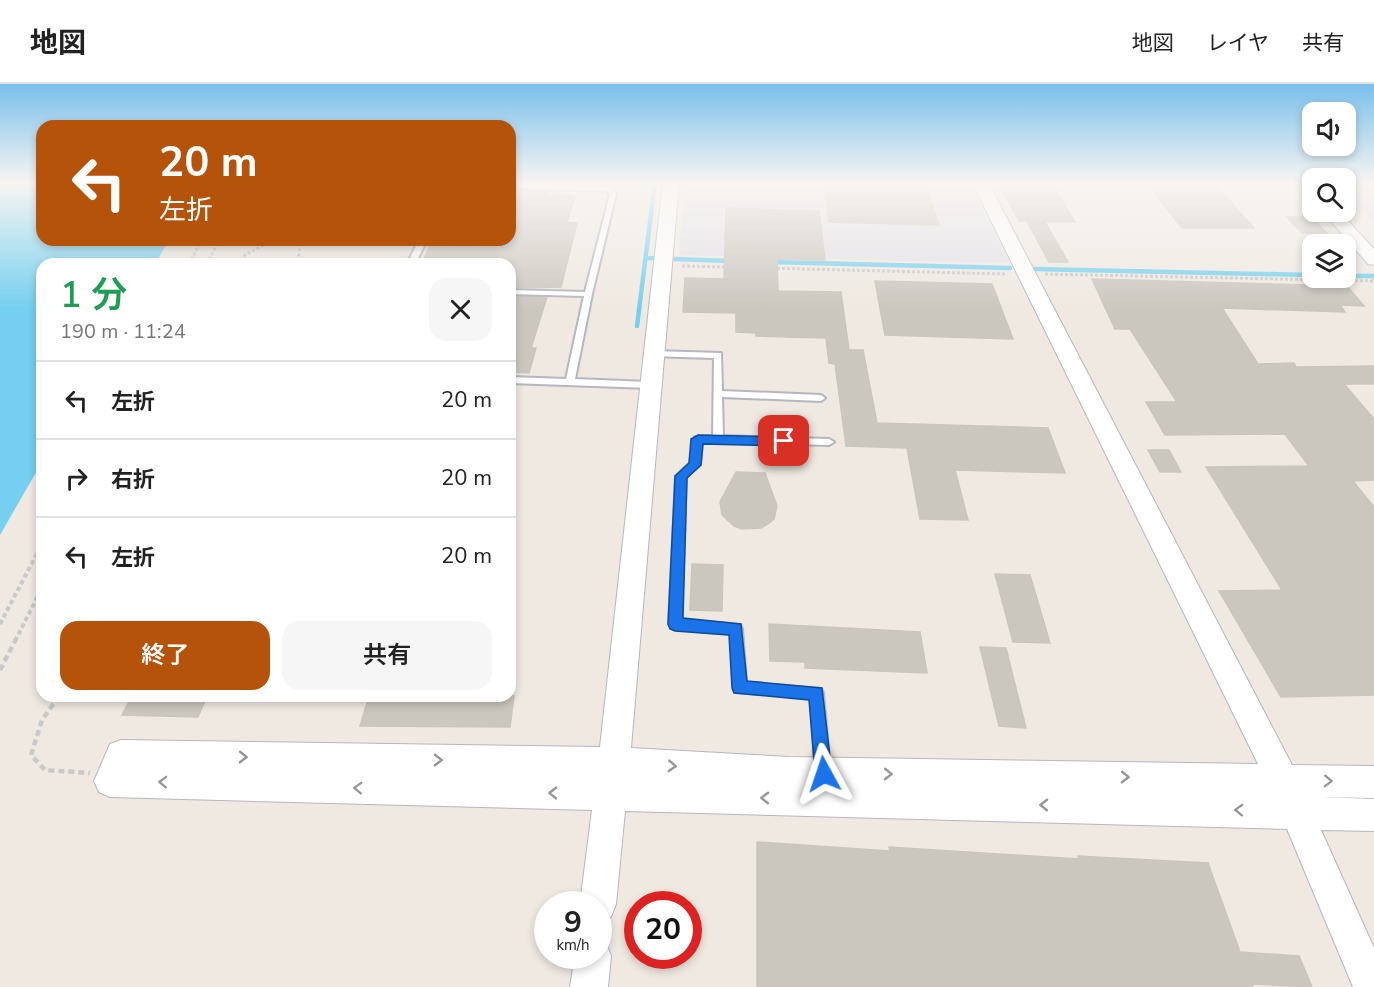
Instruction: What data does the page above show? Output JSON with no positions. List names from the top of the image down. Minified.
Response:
{"page":{"header":"地図","nav":["地図","レイヤ","共有"],"turn":["20 m","左折"],"heading":["1 分","190 m · 11:24"],"list":[{"name":"左折","value":"20 m"},{"name":"右折","value":"20 m"},{"name":"左折","value":"20 m"}],"buttons":["終了","共有"],"speed":"9 km/h","limit":"20"}}
